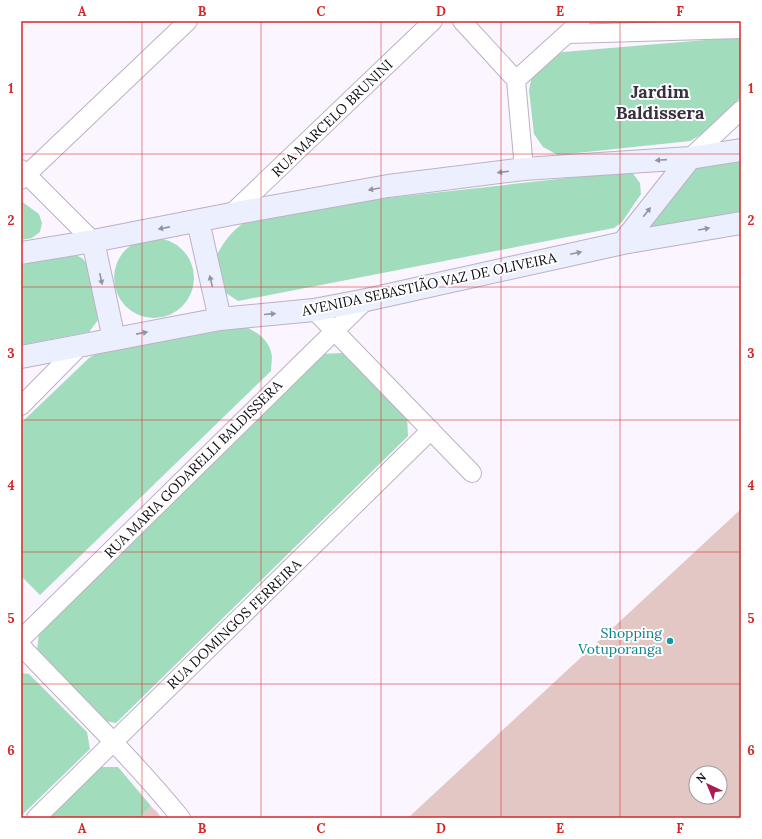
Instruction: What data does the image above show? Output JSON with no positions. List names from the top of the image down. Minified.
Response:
{"streets":{"street":["RUA MARCELO BRUNINI","AVENIDA SEBASTIÃO VAZ DE OLIVEIRA","RUA MARIA GODARELLI BALDISSERA","RUA DOMINGOS FERREIRA"]},"crossings":[["AVENIDA SEBASTIÃO VAZ DE OLIVEIRA","RUA MARIA GODARELLI BALDISSERA"]],"districts":["Jardim Baldissera"],"places":["Shopping Votuporanga"],"north":"top left","grid":{"columns":["A","B","C","D","E","F"],"rows":["1","2","3","4","5","6"]}}
